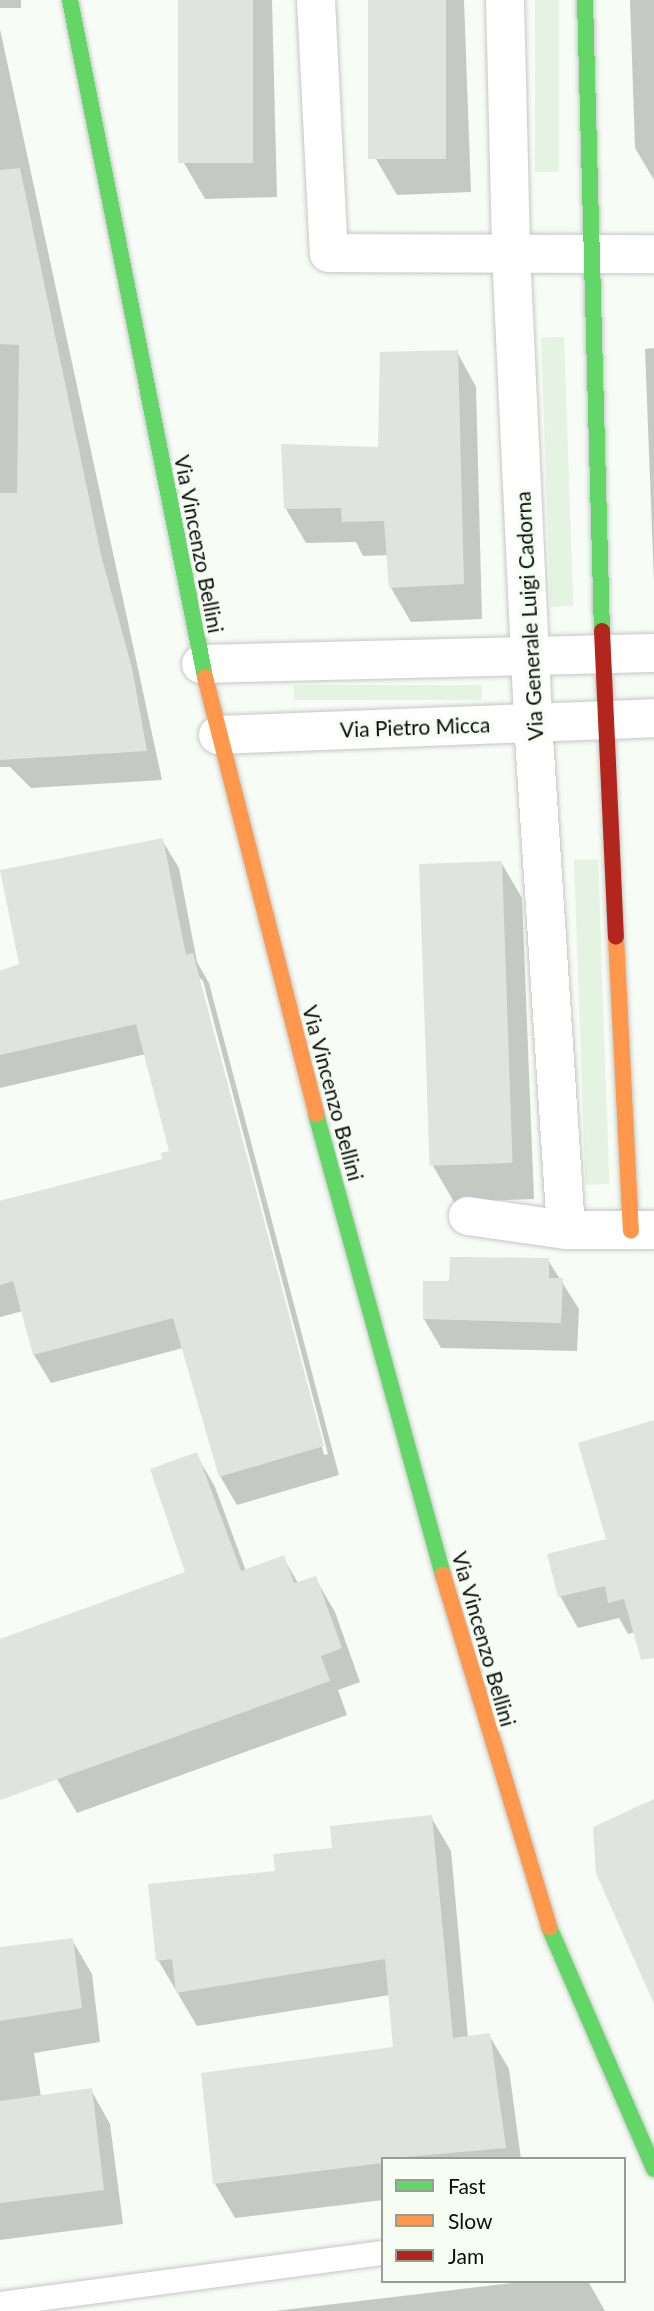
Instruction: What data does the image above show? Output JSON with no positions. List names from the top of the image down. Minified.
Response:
{"streets":{"main road":["Via Vincenzo Bellini"],"street":["Via Generale Luigi Cadorna","Via Pietro Micca"]},"crossings":[["Via Vincenzo Bellini","Via Pietro Micca"],["Via Generale Luigi Cadorna","Via Pietro Micca"]],"legend":["Fast","Slow","Jam"]}
